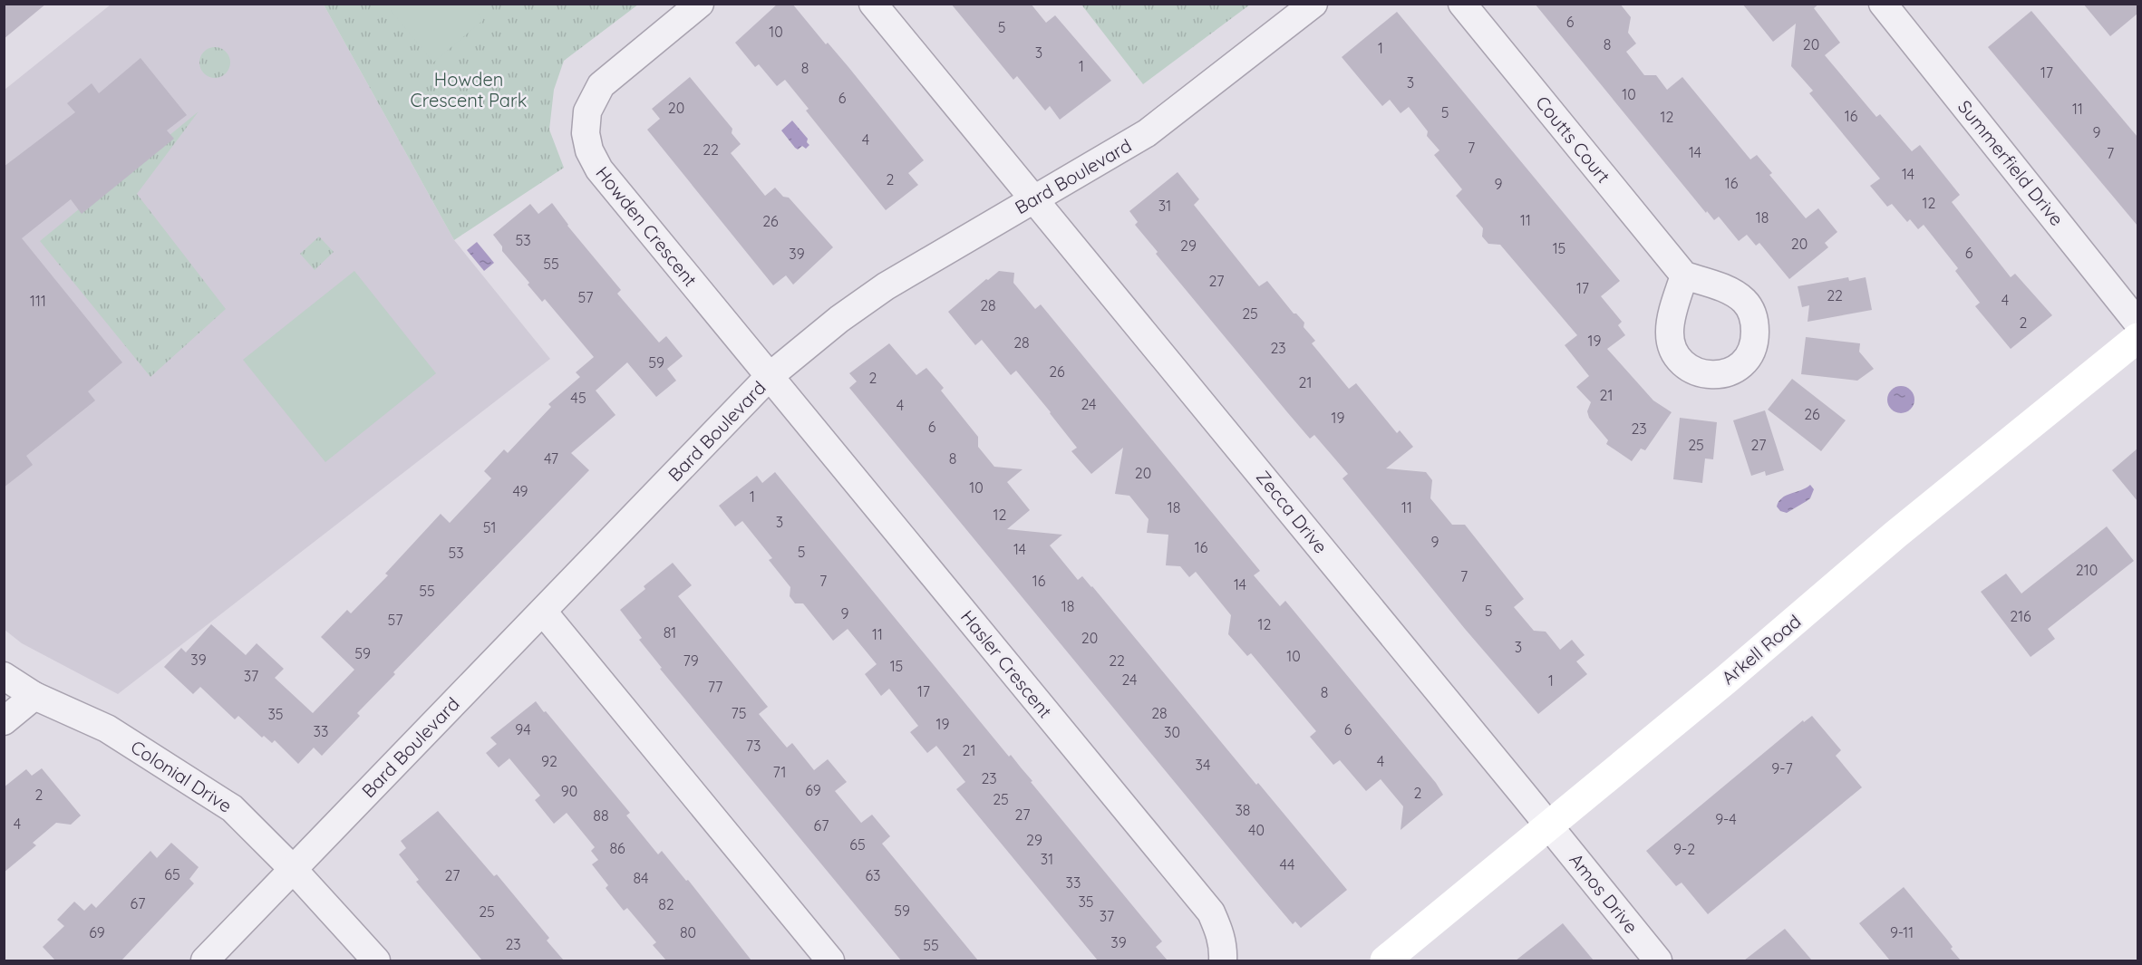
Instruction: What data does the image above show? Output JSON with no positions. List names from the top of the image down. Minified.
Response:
{"streets":{"main road":["Arkell Road"],"street":["Coutts Court","Summerfield Drive","Bard Boulevard","Howden Crescent","Zecca Drive","Hasler Crescent","Colonial Drive","Amos Drive"]},"crossings":[["Bard Boulevard","Howden Crescent"],["Bard Boulevard","Zecca Drive"],["Bard Boulevard","Hasler Crescent"],["Bard Boulevard","Colonial Drive"],["Howden Crescent","Hasler Crescent"],["Zecca Drive","Arkell Road"],["Zecca Drive","Amos Drive"],["Arkell Road","Amos Drive"]],"parks":["Howden Crescent Park"],"house_numbers":["6","5","10","8","20","1","3","1","8","17","3","10","6","20","11","5","16","12","9","4","7","22","14","7","14","2","16","9","12","31","18","11","26","53","20","29","15","6","39","55","27","17","22","57","4","111","28","25","2","19","28","23","59","26","2","21","21","45","24","4","26","19","6","23","25","27","47","8","20","10","49","1","18","11","12","3","51","9","16","14","5","53","210","7","7","16","14","55","18","5","9","216","57","12","81","11","20","3","59","10","39","79","22","15","37","24","1","77","17","8","75","28","35","19","94","6","33","30","73","21","92","4","34","9-7","71","23","69","90","2","2","25","38","27","88","9-4","4","67","40","29","65","86","9-2","31","44","65","27","63","84","33","35","67","82","59","25","37","69","80","9-11","39","23","55"]}
